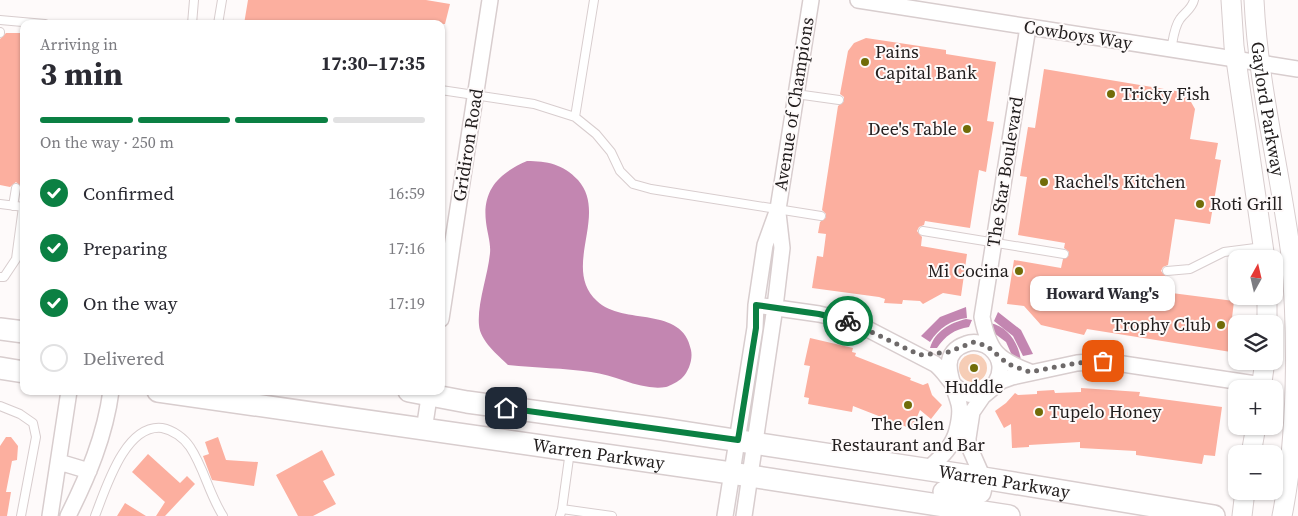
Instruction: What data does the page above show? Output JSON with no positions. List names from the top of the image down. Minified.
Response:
{"streets":{"main road":["Warren Parkway"],"street":["Cowboys Way","Avenue of Champions","Gaylord Parkway","Gridiron Road","The Star Boulevard"]},"crossings":[["Cowboys Way","Gaylord Parkway"],["Cowboys Way","The Star Boulevard"],["Avenue of Champions","Warren Parkway"]],"places":["Pains Capital Bank","Tricky Fish","Dee's Table","Rachel's Kitchen","Roti Grill","Mi Cocina","Trophy Club","Howard Wang's","Huddle","The Glen Restaurant and Bar","Tupelo Honey"],"north":"top","page":{"heading":["3 min","Arriving in","17:30–17:35"],"bar":"On the way · 250 m","list":[["Confirmed","16:59"],["Preparing","17:16"],["On the way","17:19"],"Delivered"],"map_buttons":["+","−"],"bubble":"Howard Wang's"}}
